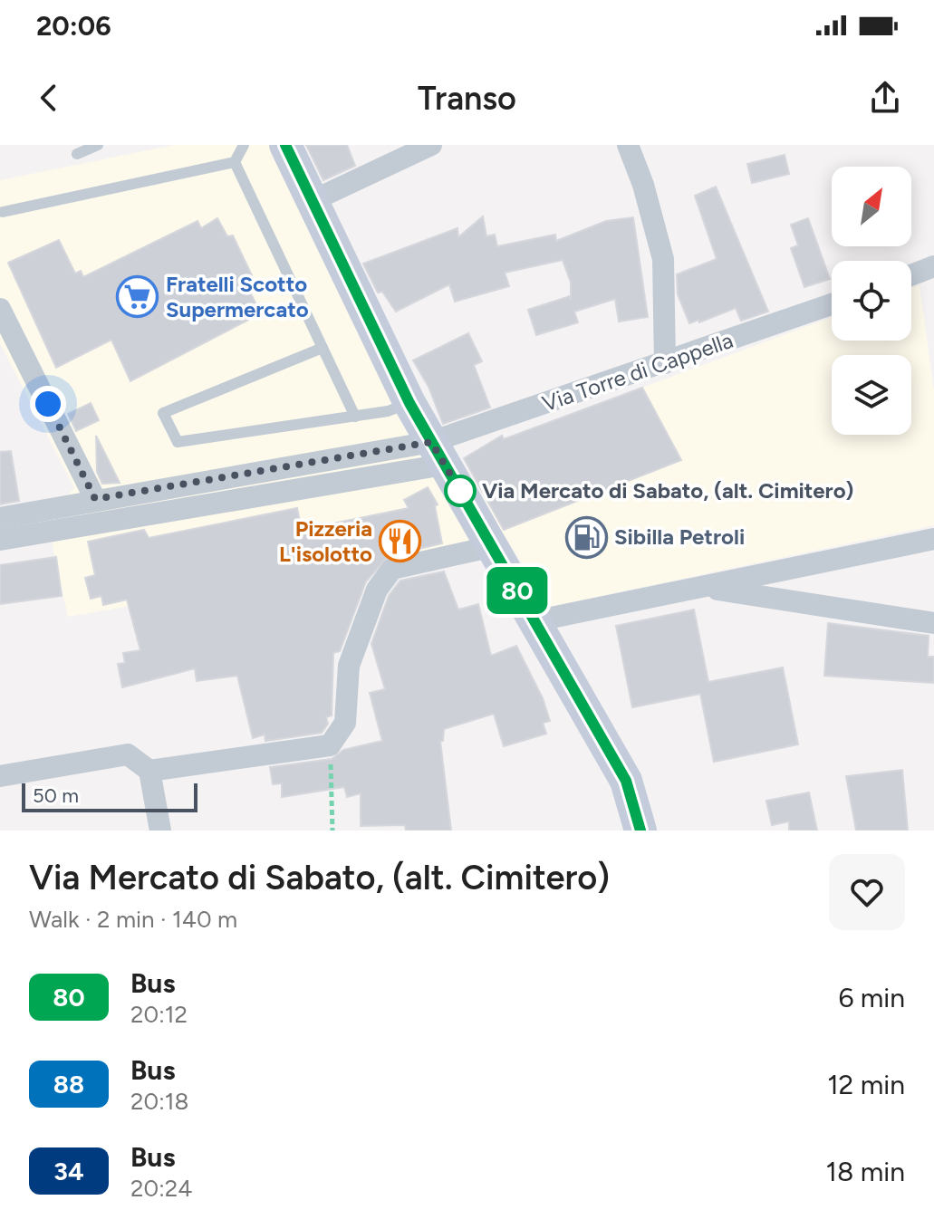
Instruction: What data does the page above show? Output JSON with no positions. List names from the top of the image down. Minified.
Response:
{"streets":{"street":["Via Torre di Cappella"]},"places":{"supermarket":["Fratelli Scotto Supermercato"],"other":["Via Mercato di Sabato, (alt. Cimitero)"],"fuel station":["Sibilla Petroli"],"restaurant":["Pizzeria L'isolotto"]},"lines":["bus line 80"],"scale_bar":"50 m","north":"top right","page":{"status":"20:06","header":"Transo","on_map":"80","scale":"50 m","heading":["Via Mercato di Sabato, (alt. Cimitero)","Walk · 2 min · 140 m"],"list":[{"mark":"80","name":"Bus","note":"20:12","value":"6 min"},{"mark":"88","name":"Bus","note":"20:18","value":"12 min"},{"mark":"34","name":"Bus","note":"20:24","value":"18 min"}]}}
